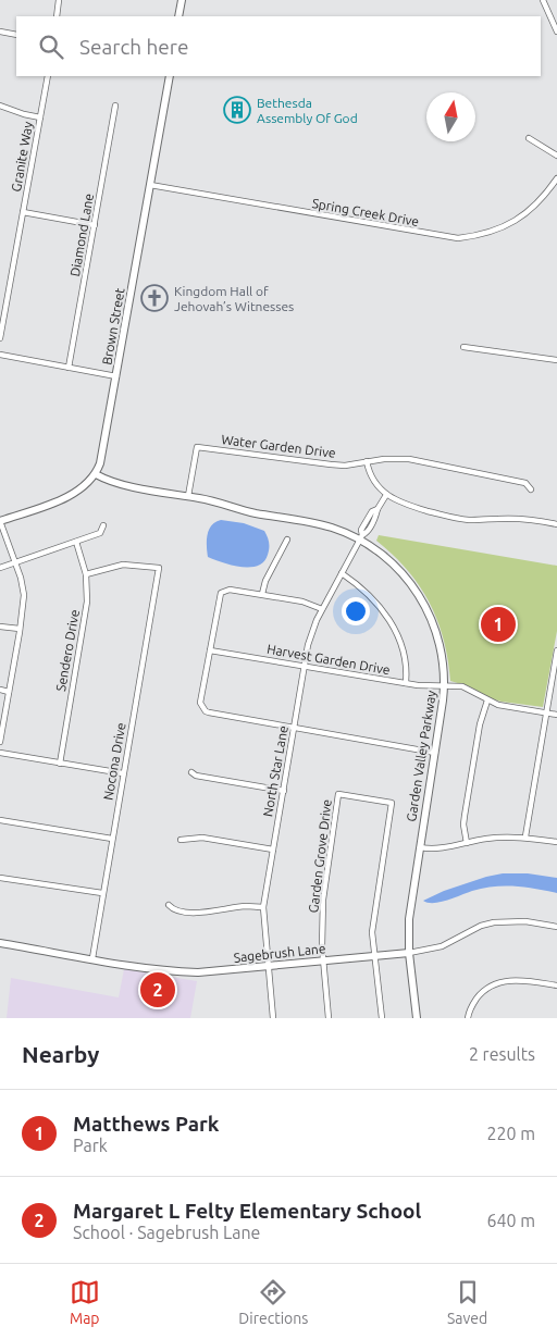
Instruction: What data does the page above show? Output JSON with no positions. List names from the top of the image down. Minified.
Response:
{"streets":{"street":["Granite Way","Spring Creek Drive","Diamond Lane","Brown Street","Water Garden Drive","Sendero Drive","Harvest Garden Drive","Garden Valley Parkway","Nocona Drive","North Star Lane","Garden Grove Drive","Sagebrush Lane"]},"crossings":[["Spring Creek Drive","Brown Street"],["Brown Street","Garden Valley Parkway"],["Water Garden Drive","Garden Valley Parkway"],["Sendero Drive","Nocona Drive"],["Harvest Garden Drive","Garden Valley Parkway"],["Harvest Garden Drive","North Star Lane"],["Garden Valley Parkway","North Star Lane"],["Garden Valley Parkway","Sagebrush Lane"],["Nocona Drive","Sagebrush Lane"],["North Star Lane","Sagebrush Lane"],["Garden Grove Drive","Sagebrush Lane"]],"places":{"building":["Bethesda Assembly Of God"],"church":["Kingdom Hall of Jehovah’s Witnesses"]},"north":"top","page":{"search":"Search here","pins":["1","2"],"heading":["Nearby","2 results"],"list":[{"mark":"1","name":"Matthews Park","note":"Park","value":"220 m"},{"mark":"2","name":"Margaret L Felty Elementary School","note":"School · Sagebrush Lane","value":"640 m"}],"nav":["Map","Directions","Saved"]}}
